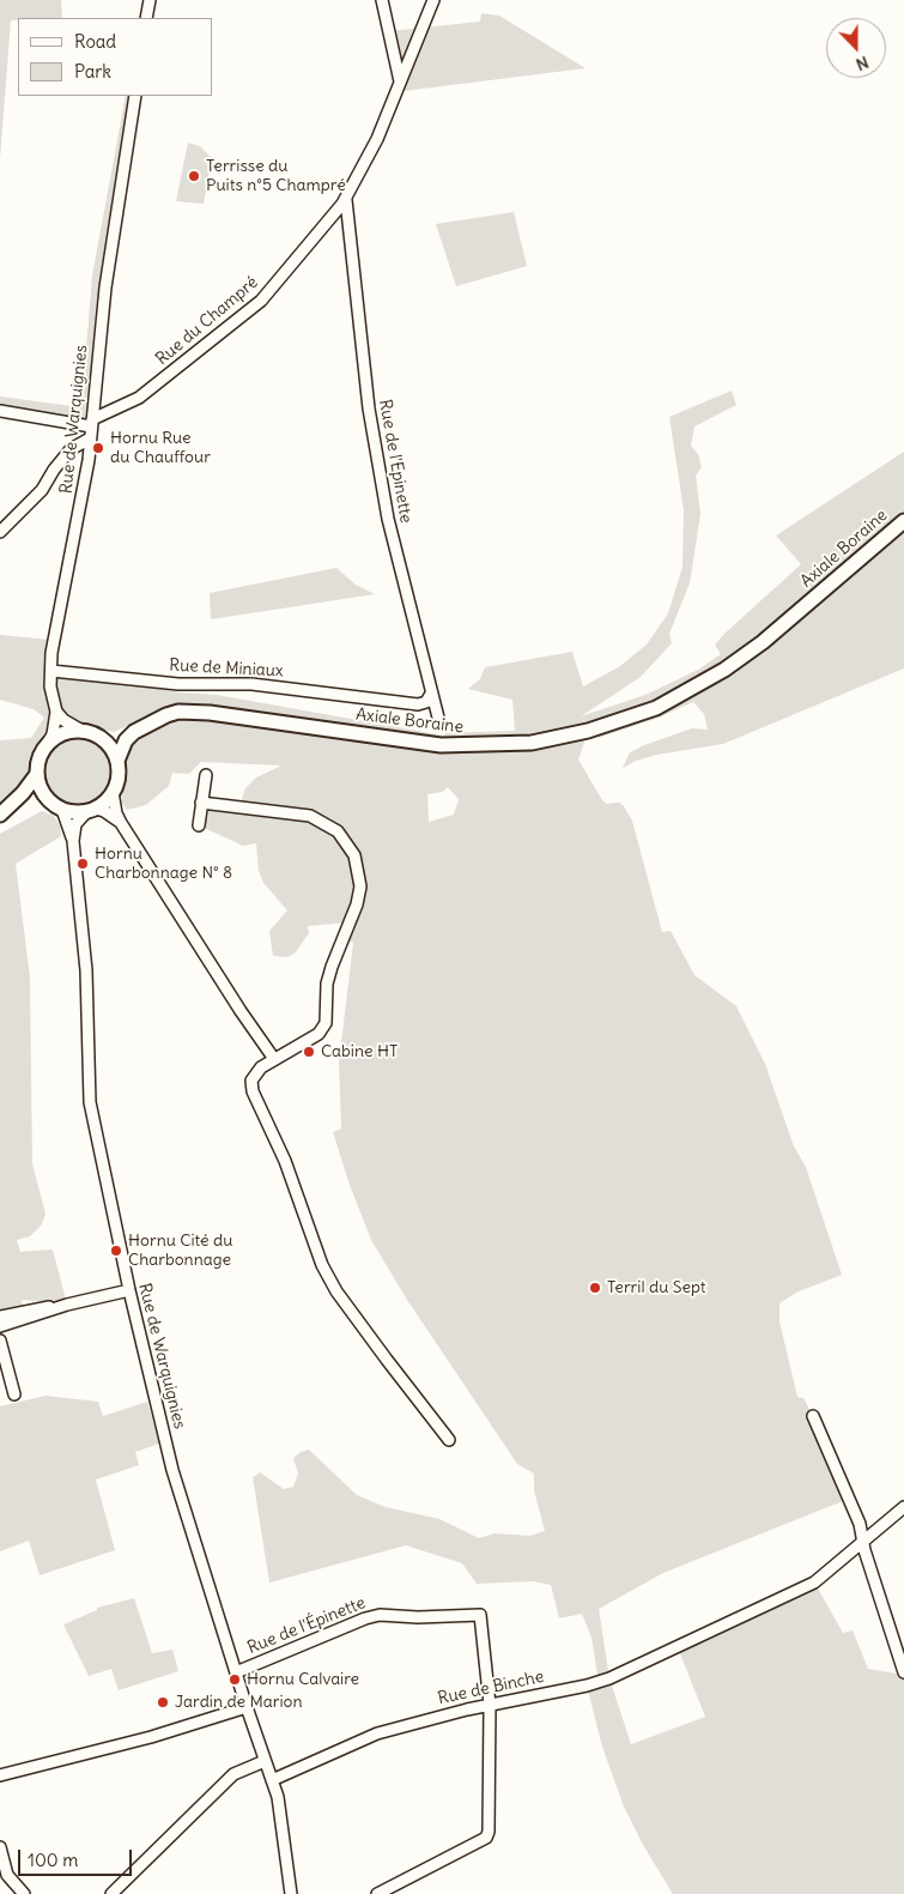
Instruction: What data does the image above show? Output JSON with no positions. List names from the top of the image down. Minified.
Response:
{"streets":{"main road":["Axiale Boraine"],"street":["Rue du Champré","Rue de Warquignies","Rue de l'Epinette","Rue de Miniaux","Rue de l'Épinette","Rue de Binche"]},"crossings":[["Rue du Champré","Rue de Warquignies"],["Rue du Champré","Rue de l'Epinette"],["Rue de Warquignies","Axiale Boraine"],["Rue de Warquignies","Rue de Miniaux"],["Rue de Warquignies","Rue de l'Épinette"],["Rue de l'Epinette","Rue de Miniaux"],["Rue de l'Épinette","Rue de Binche"]],"places":["Terrisse du Puits n°5 Champré","Hornu Rue du Chauffour","Hornu Charbonnage N° 8","Cabine HT","Hornu Cité du Charbonnage","Terril du Sept","Hornu Calvaire","Jardin de Marion"],"legend":["Road","Park"],"scale_bar":"100 m","north":"bottom"}
